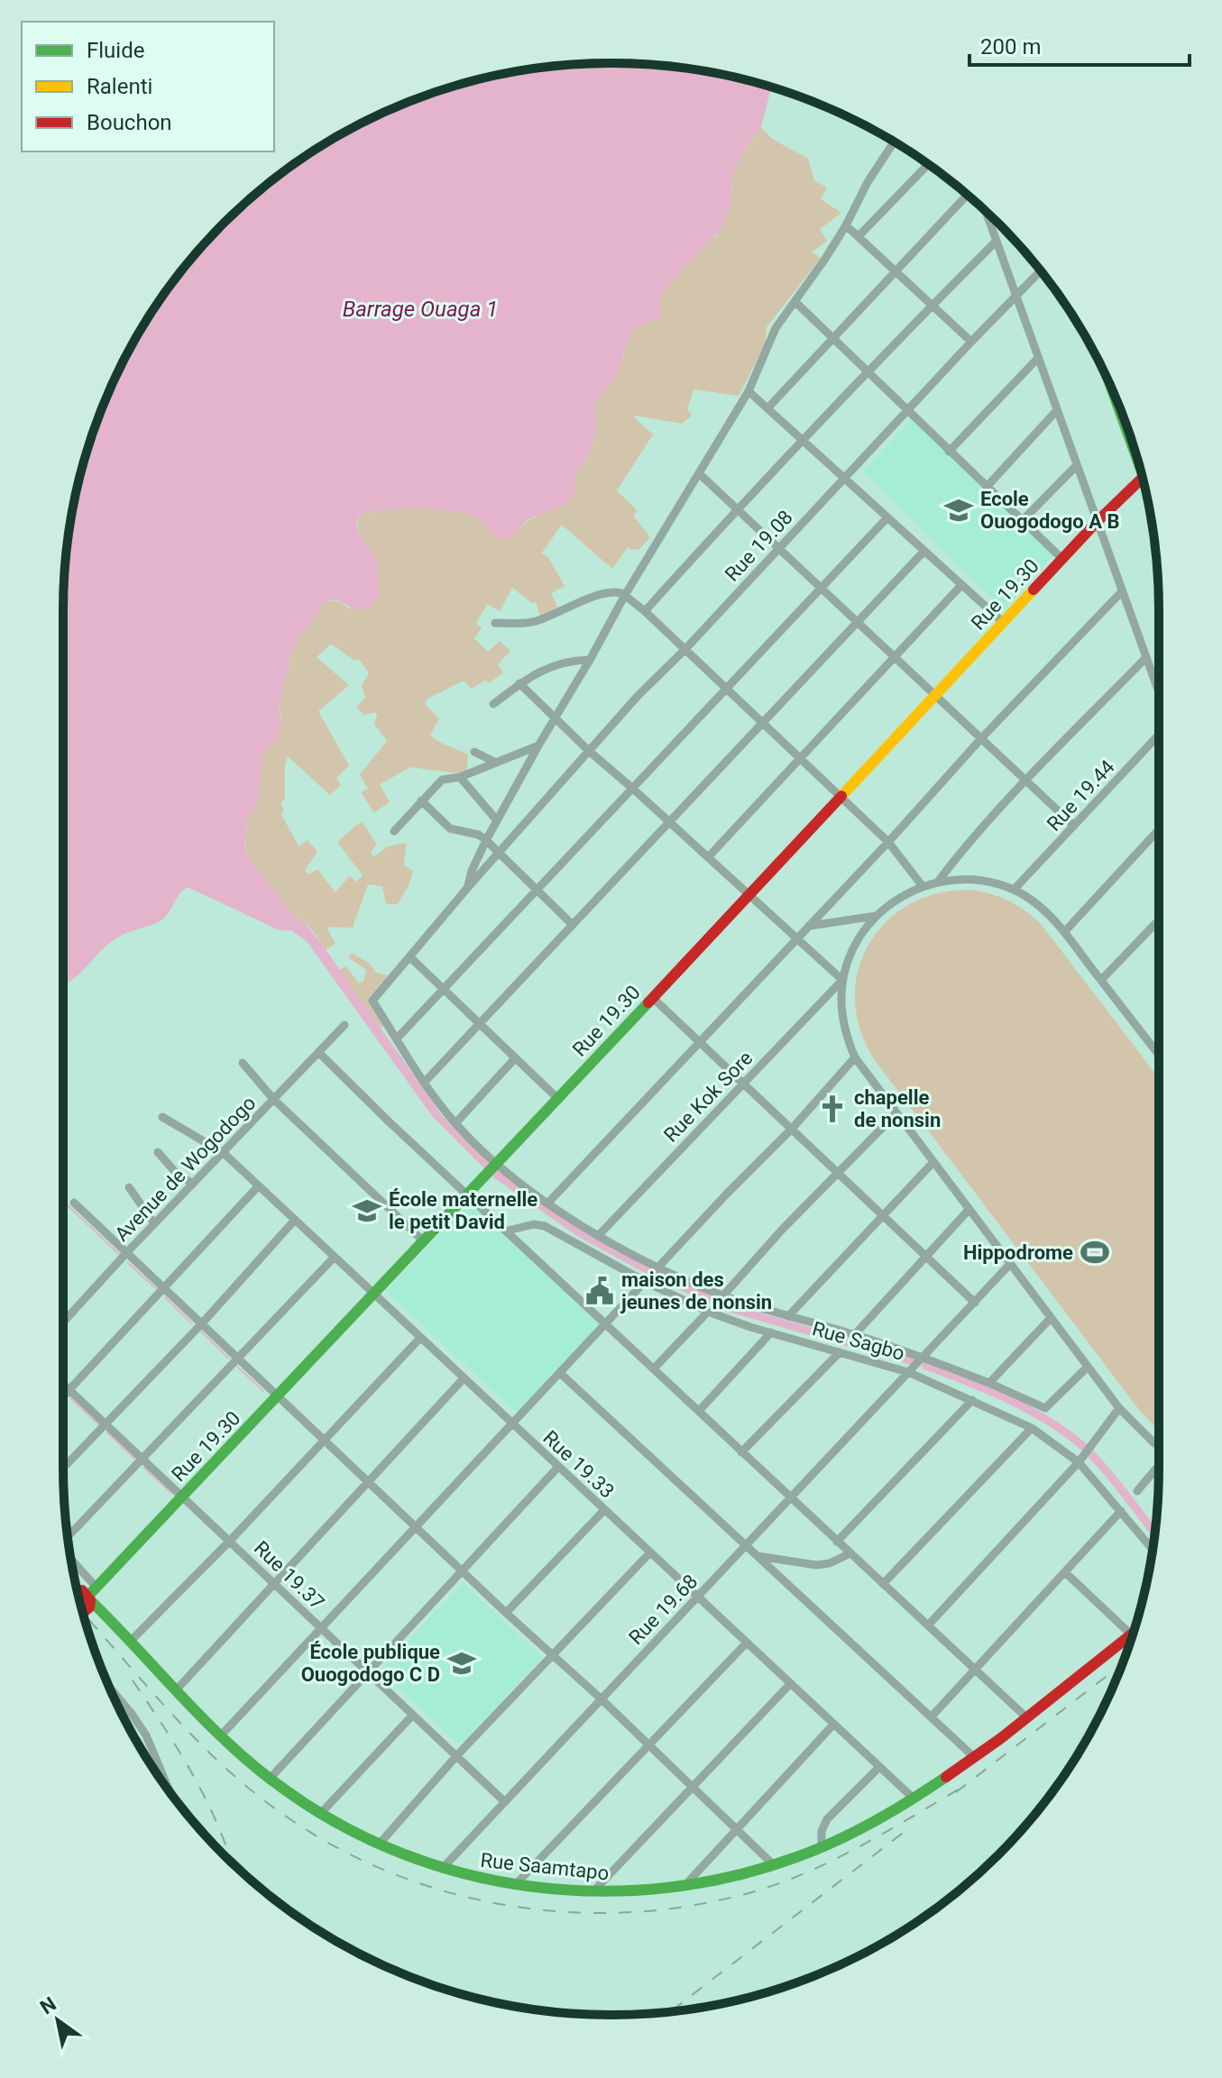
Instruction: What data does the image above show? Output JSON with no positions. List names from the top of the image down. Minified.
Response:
{"streets":{"main road":["Rue 19.30","Rue Saamtapo"],"street":["Rue 19.08","Rue 19.44","Rue Kok Sore","Avenue de Wogodogo","Rue Sagbo","Rue 19.33","Rue 19.37","Rue 19.68"]},"crossings":[["Rue 19.30","Rue 19.33"],["Rue 19.30","Rue 19.37"],["Rue 19.30","Rue Saamtapo"],["Avenue de Wogodogo","Rue 19.33"],["Rue Sagbo","Rue 19.68"],["Rue 19.33","Rue 19.68"],["Rue 19.33","Rue Saamtapo"],["Rue 19.37","Rue 19.68"],["Rue 19.68","Rue Saamtapo"]],"water":["Barrage Ouaga 1"],"places":{"school or university":["Ecole Ouogodogo A B","École maternelle le petit David","École publique Ouogodogo C D"],"church":["chapelle de nonsin"],"sports":["Hippodrome"],"public building":["maison des jeunes de nonsin"]},"legend":["Fluide","Ralenti","Bouchon"],"scale_bar":"200 m","north":"top left"}
